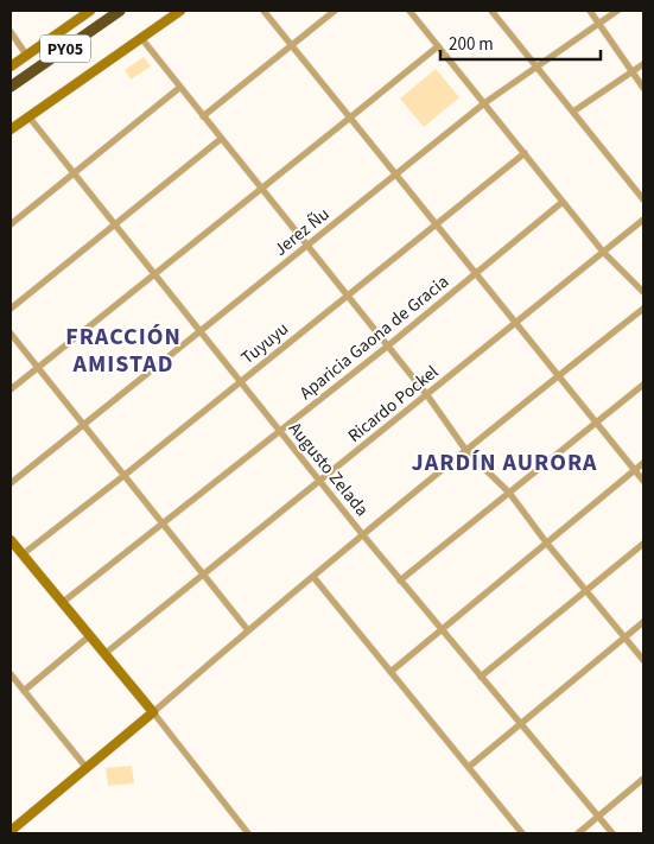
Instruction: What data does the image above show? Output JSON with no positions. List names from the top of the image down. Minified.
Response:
{"streets":{"highway":["PY05"],"street":["Jerez Ñu","Aparicia Gaona de Gracia","Tuyuyu","Ricardo Pockel","Augusto Zelada"]},"crossings":[["Jerez Ñu","Augusto Zelada"],["Aparicia Gaona de Gracia","Augusto Zelada"],["Tuyuyu","Augusto Zelada"],["Ricardo Pockel","Augusto Zelada"]],"districts":["FRACCIÓN AMISTAD","JARDÍN AURORA"],"scale_bar":"200 m"}
